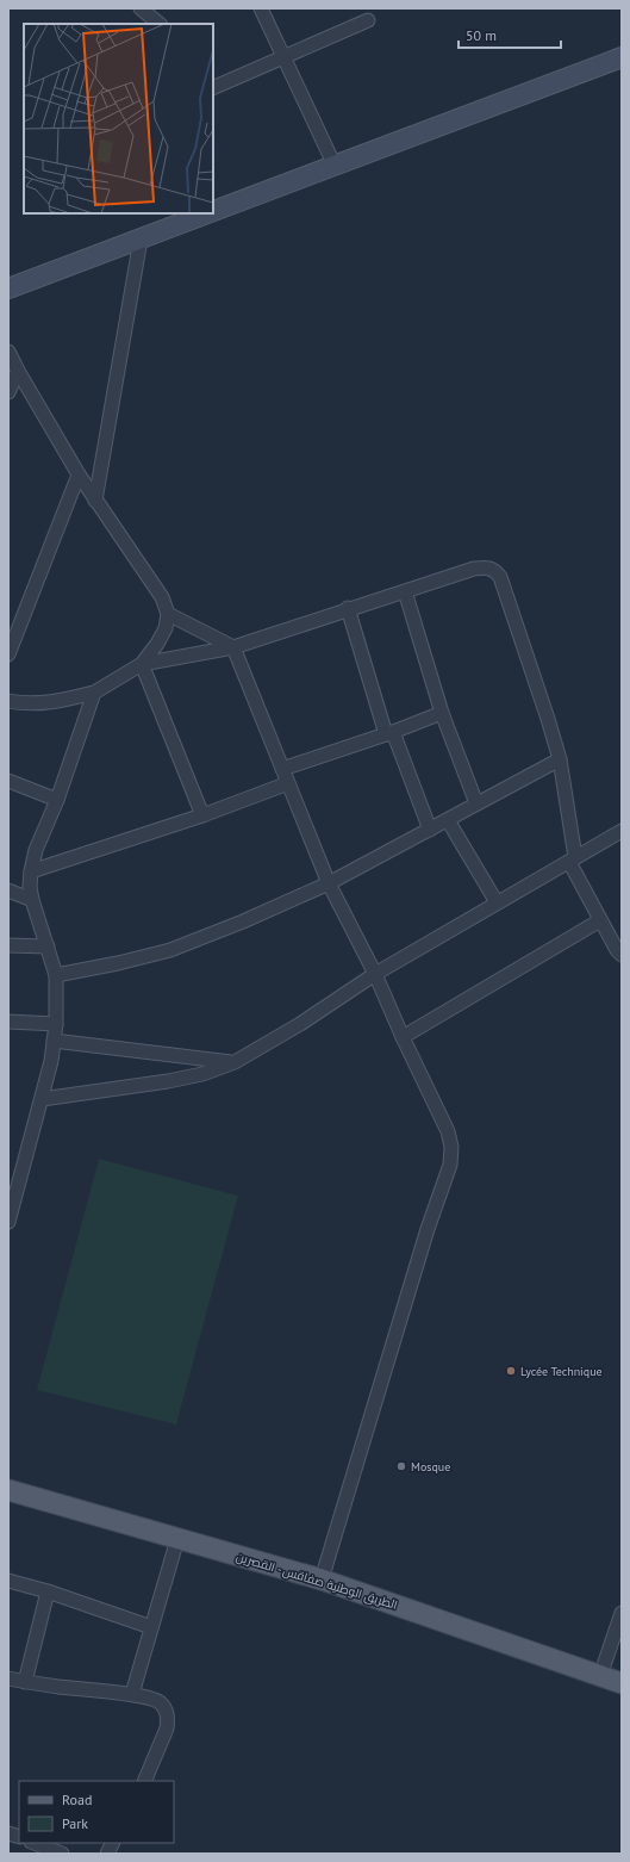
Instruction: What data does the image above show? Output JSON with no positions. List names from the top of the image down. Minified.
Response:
{"streets":{"main road":["الطريق الوطنية صفاقس - القصرين"]},"places":["Lycée Technique","Mosque"],"legend":["Road","Park"],"scale_bar":"50 m"}
